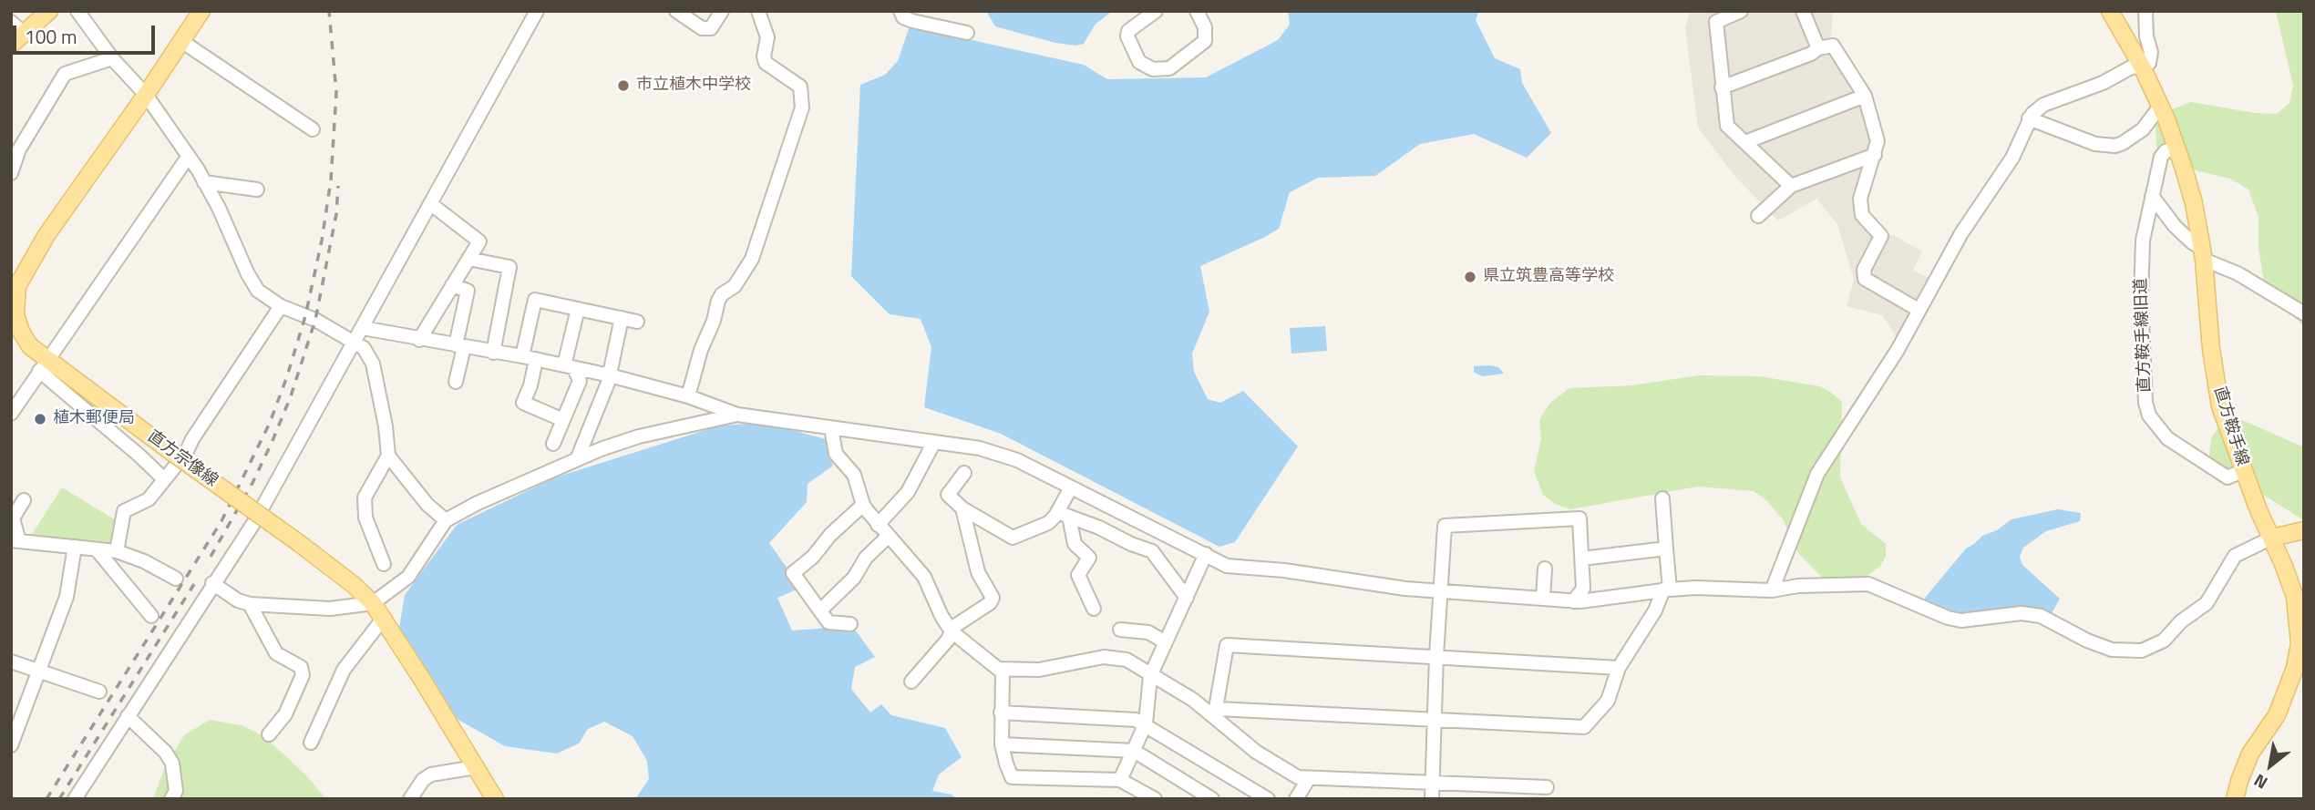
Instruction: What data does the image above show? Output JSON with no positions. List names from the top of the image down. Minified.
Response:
{"streets":{"main road":["直方鞍手線","直方宗像線"],"street":["直方鞍手線旧道"]},"crossings":[["直方鞍手線旧道","直方鞍手線"]],"places":["市立植木中学校","県立筑豊高等学校","植木郵便局"],"scale_bar":"100 m","north":"bottom left"}
